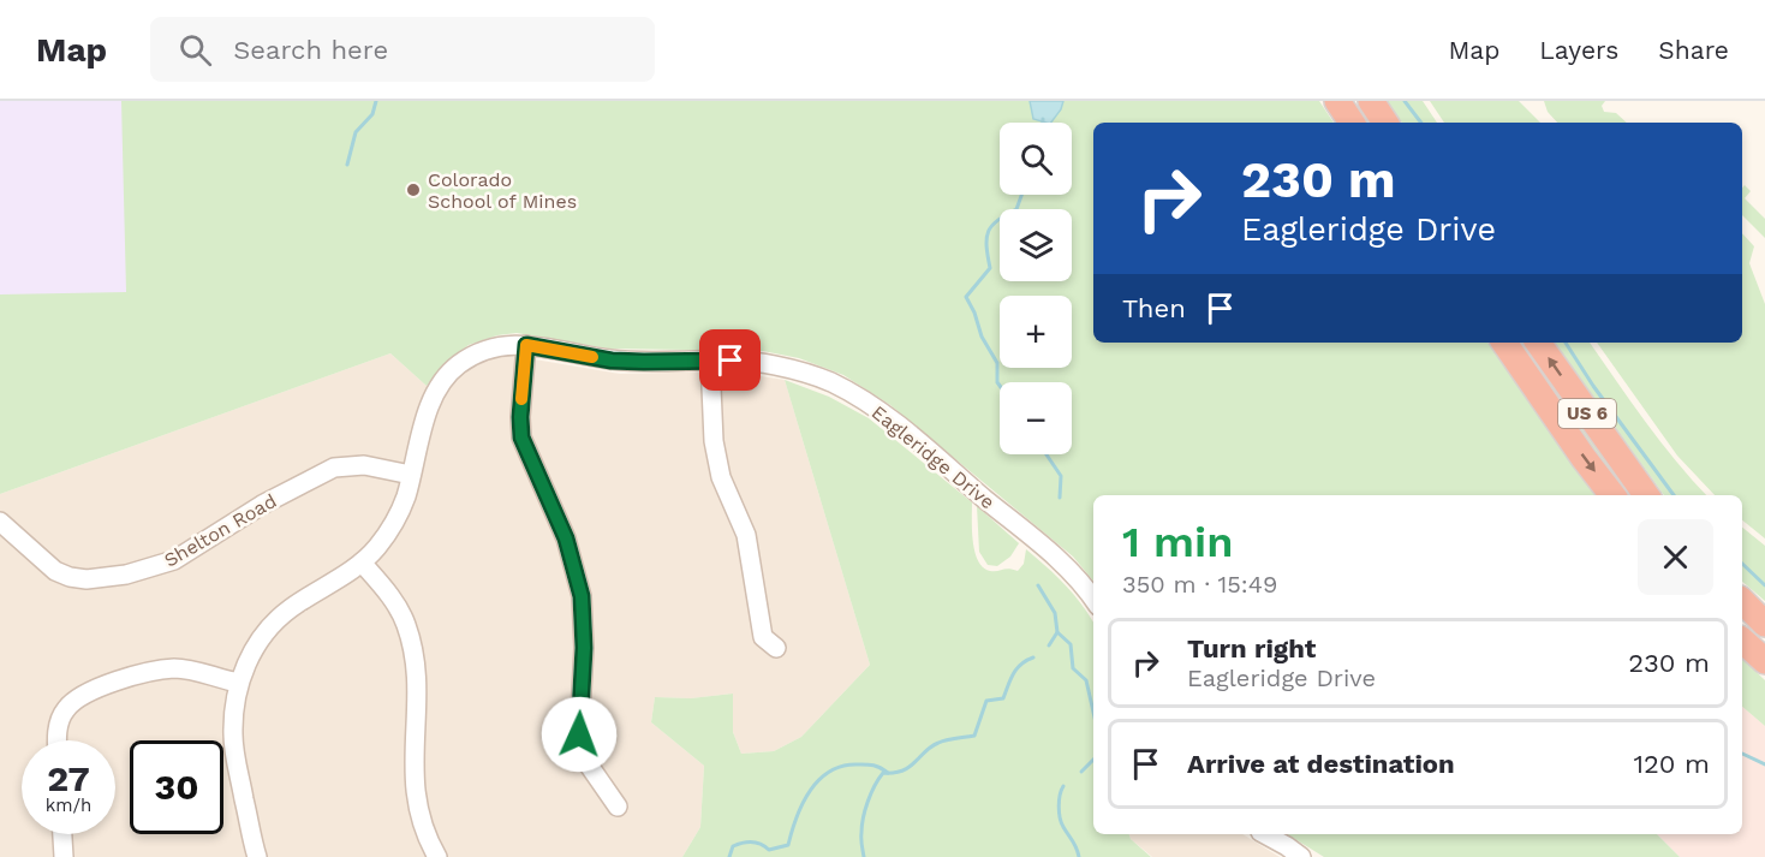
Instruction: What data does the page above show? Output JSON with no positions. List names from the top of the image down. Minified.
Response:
{"streets":{"highway":["US 6"],"street":["Eagleridge Drive","Shelton Road"]},"crossings":[["Eagleridge Drive","Shelton Road"]],"places":["Colorado School of Mines"],"page":{"header":"Map","search":"Search here","nav":["Map","Layers","Share"],"map_buttons":["+","−"],"turn":["230 m","Eagleridge Drive"],"then":"Then","heading":["1 min","350 m · 15:49"],"list":[{"name":"Turn right","note":"Eagleridge Drive","value":"230 m"},{"name":"Arrive at destination","value":"120 m"}],"speed":"27 km/h","limit":"30"}}
